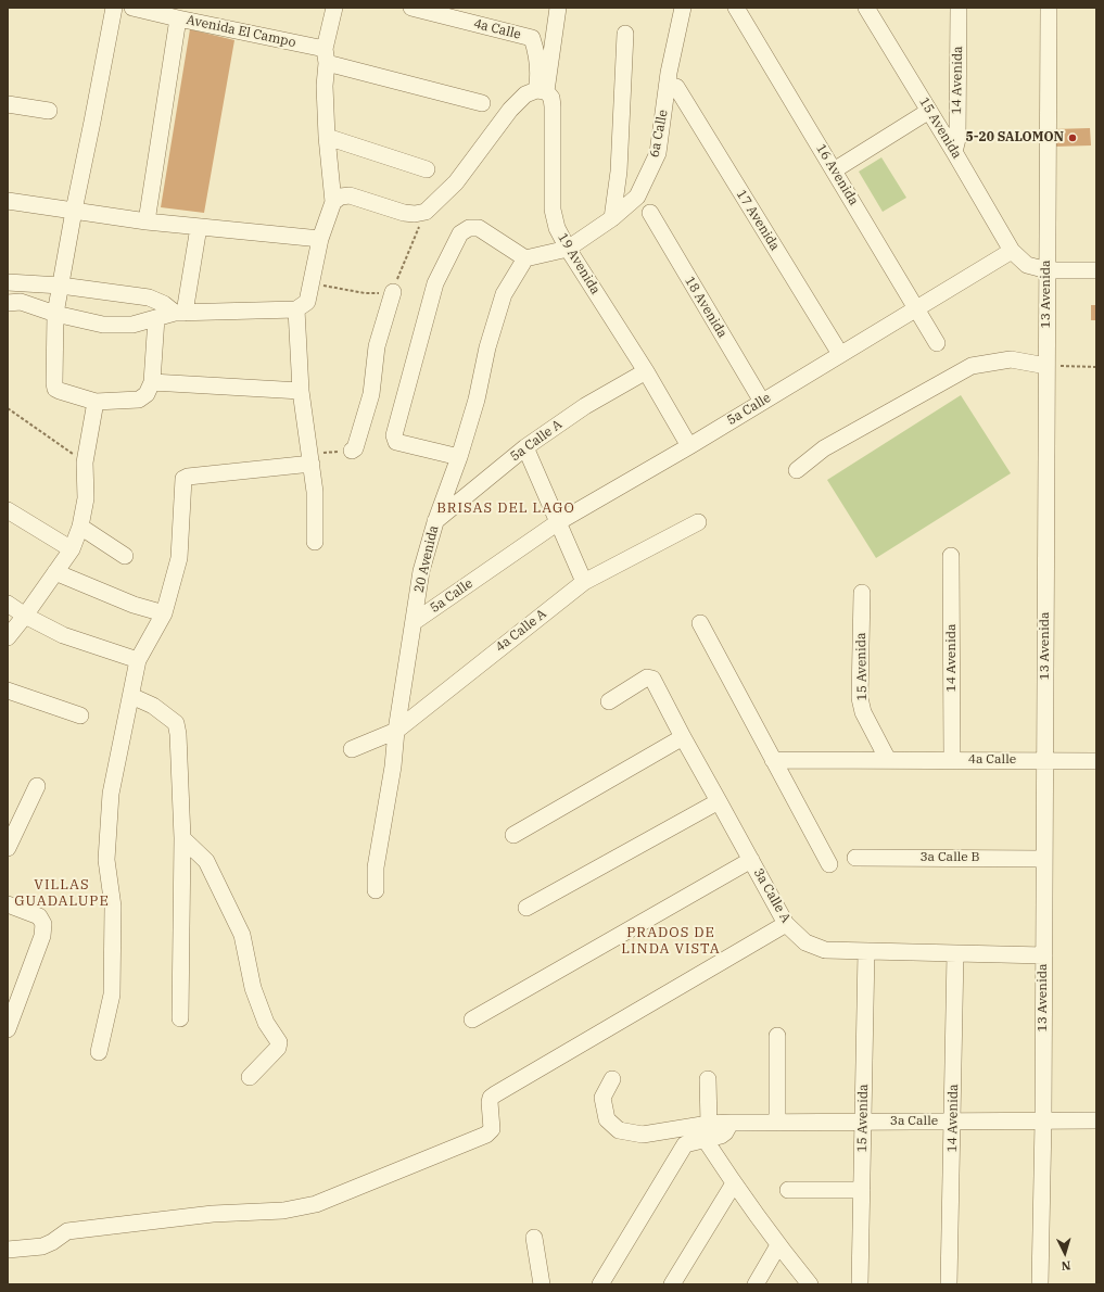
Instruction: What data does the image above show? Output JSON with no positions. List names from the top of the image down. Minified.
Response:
{"streets":{"street":["4a Calle","Avenida El Campo","14 Avenida","15 Avenida","6a Calle","16 Avenida","17 Avenida","19 Avenida","13 Avenida","18 Avenida","5a Calle","5a Calle A","20 Avenida","4a Calle A","3a Calle B","3a Calle A","3a Calle"]},"crossings":[["4a Calle","14 Avenida"],["4a Calle","15 Avenida"],["4a Calle","19 Avenida"],["4a Calle","13 Avenida"],["14 Avenida","15 Avenida"],["14 Avenida","3a Calle A"],["14 Avenida","3a Calle"],["15 Avenida","5a Calle"],["15 Avenida","3a Calle A"],["15 Avenida","3a Calle"],["6a Calle","19 Avenida"],["16 Avenida","5a Calle"],["17 Avenida","5a Calle"],["19 Avenida","5a Calle"],["19 Avenida","5a Calle A"],["13 Avenida","3a Calle B"],["13 Avenida","3a Calle A"],["13 Avenida","3a Calle"],["18 Avenida","5a Calle"],["5a Calle","20 Avenida"],["5a Calle A","20 Avenida"],["20 Avenida","4a Calle A"]],"districts":["BRISAS DEL LAGO","VILLAS GUADALUPE","PRADOS DE LINDA VISTA"],"places":["5-20 SALOMON"],"north":"bottom"}
